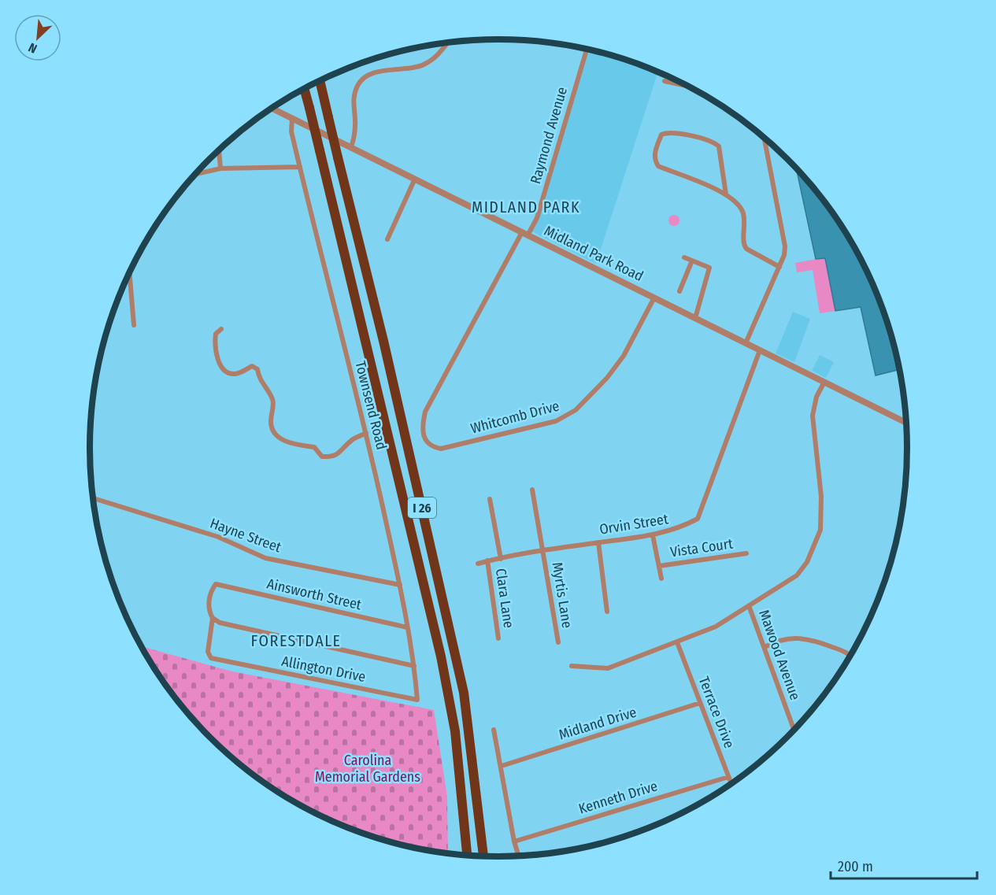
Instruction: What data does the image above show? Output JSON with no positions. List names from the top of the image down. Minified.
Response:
{"streets":{"highway":["I 26"],"street":["Raymond Avenue","Midland Park Road","Townsend Road","Whitcomb Drive","Orvin Street","Hayne Street","Vista Court","Ainsworth Street","Myrtis Lane","Clara Lane","Mawood Avenue","Allington Drive","Terrace Drive","Midland Drive","Kenneth Drive"]},"crossings":[["Raymond Avenue","Midland Park Road"],["Raymond Avenue","Whitcomb Drive"],["Midland Park Road","Townsend Road"],["Midland Park Road","Whitcomb Drive"],["Midland Park Road","Orvin Street"],["Townsend Road","Hayne Street"],["Townsend Road","Ainsworth Street"],["Townsend Road","Allington Drive"],["Orvin Street","Myrtis Lane"],["Orvin Street","Clara Lane"],["Ainsworth Street","Allington Drive"],["Terrace Drive","Midland Drive"],["Terrace Drive","Kenneth Drive"]],"districts":["MIDLAND PARK","FORESTDALE"],"parks":["Carolina Memorial Gardens"],"scale_bar":"200 m","north":"bottom left"}
